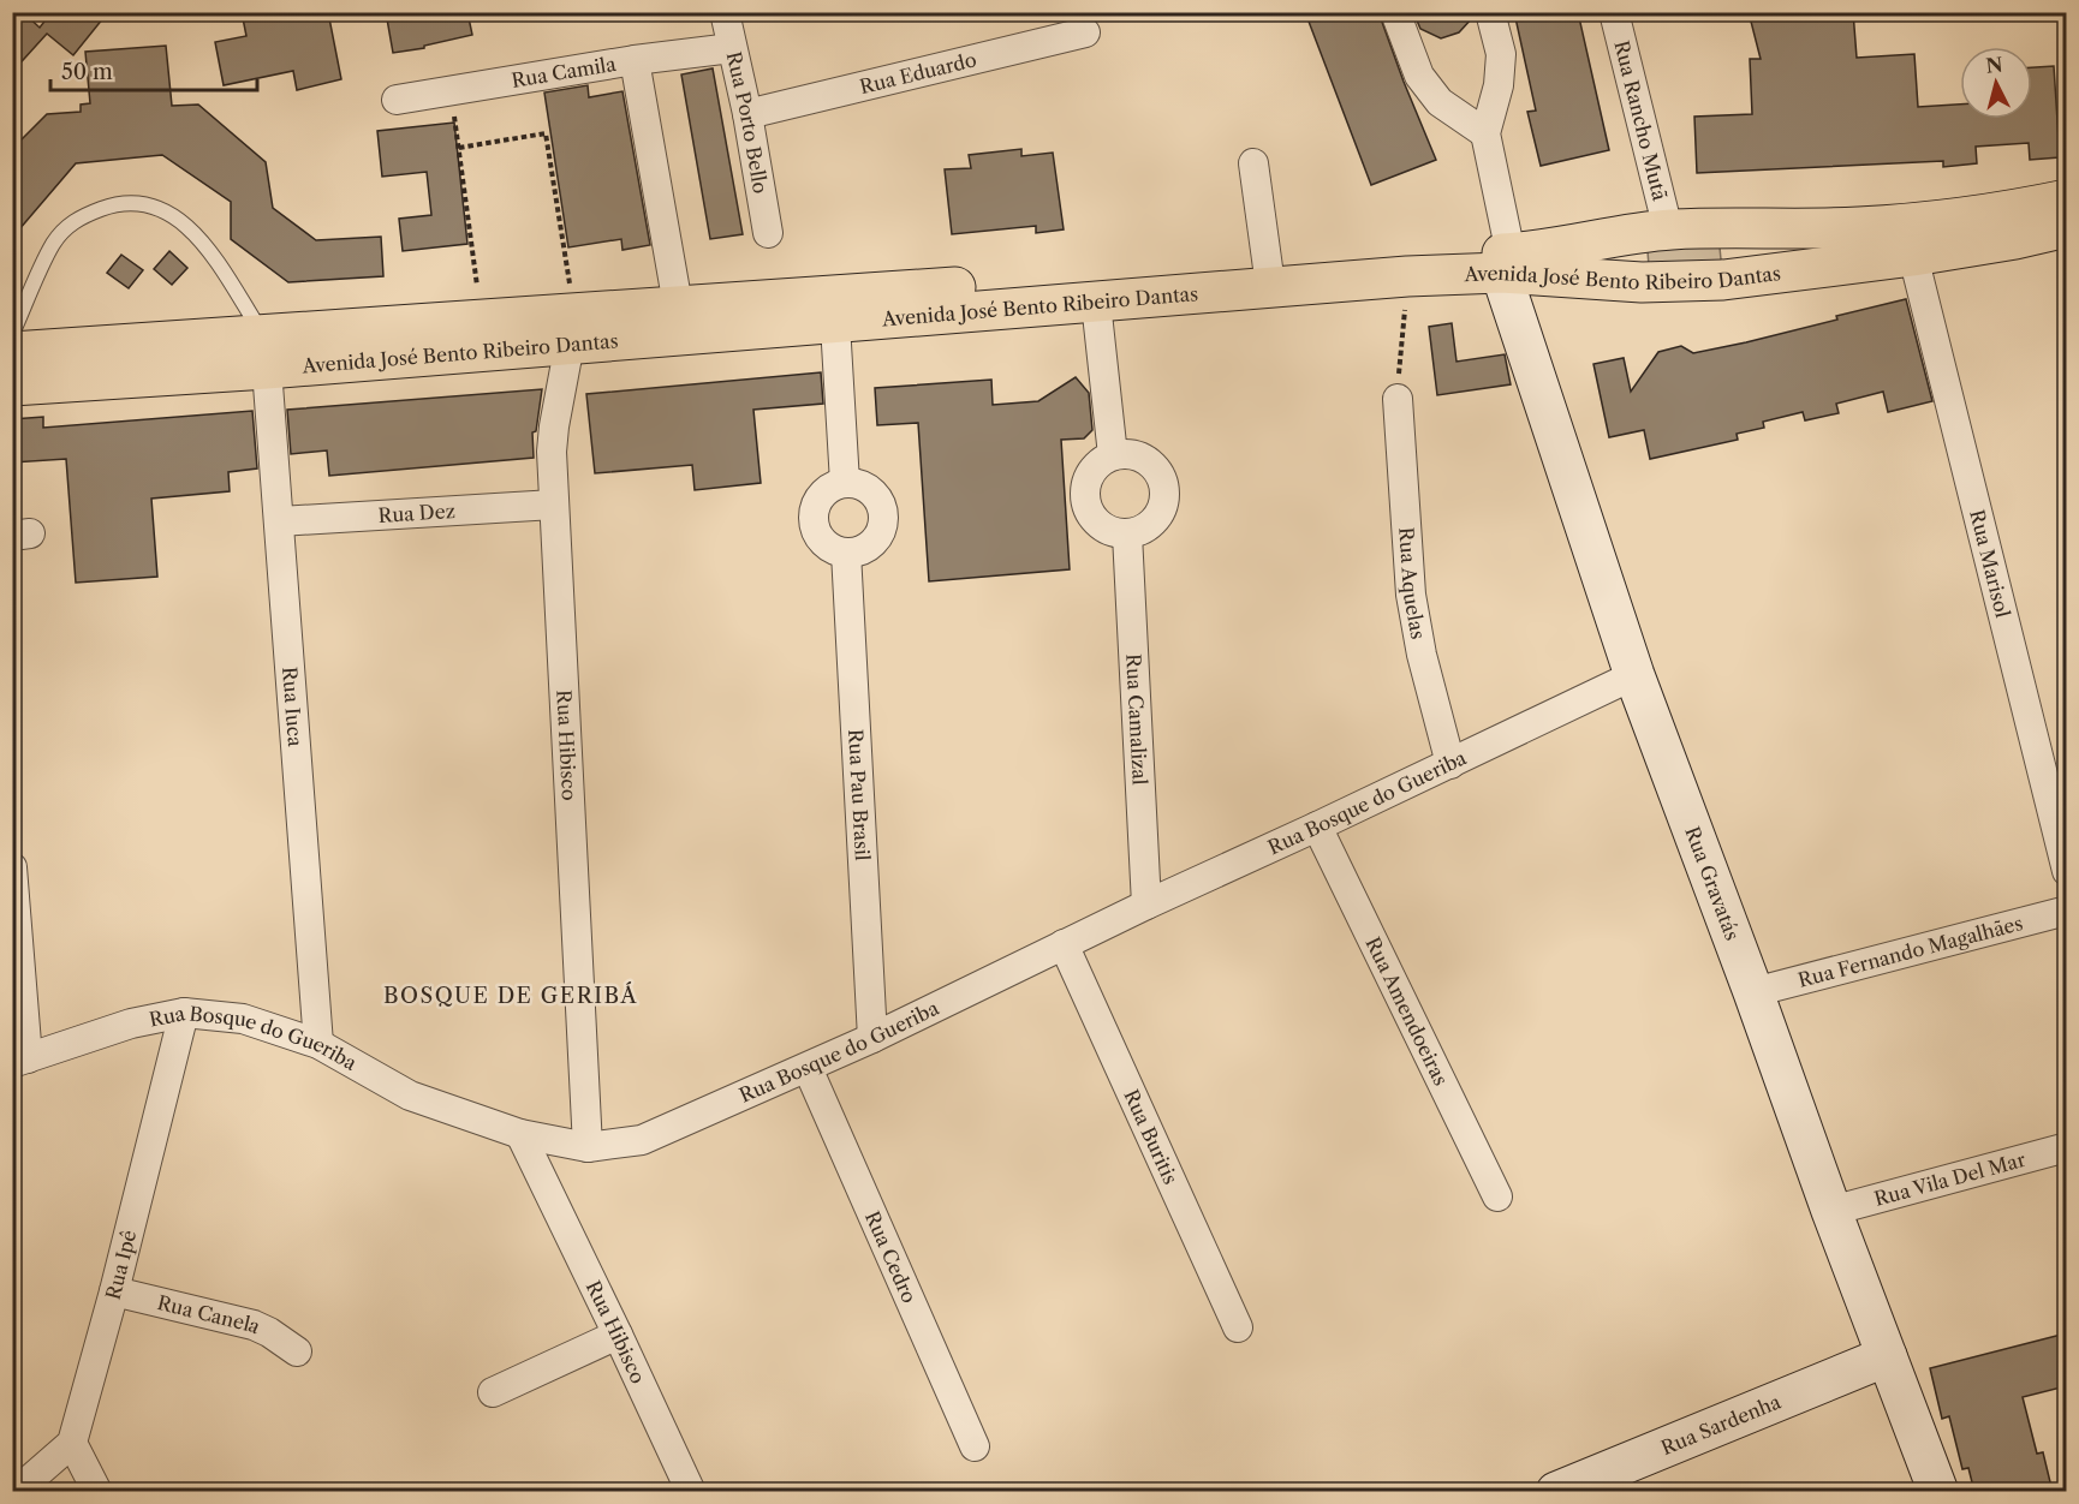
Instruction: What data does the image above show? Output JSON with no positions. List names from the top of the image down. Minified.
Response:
{"streets":{"main road":["Avenida José Bento Ribeiro Dantas"],"street":["Rua Camila","Rua Eduardo","Rua Rancho Mutã","Rua Porto Bello","Rua Dez","Rua Marisol","Rua Aquelas","Rua Iuca","Rua Camalizal","Rua Hibisco","Rua Pau Brasil","Rua Bosque do Gueriba","Rua Gravatás","Rua Fernando Magalhães","Rua Amendoeiras","Rua Buritis","Rua Vila Del Mar","Rua Cedro","Rua Ipê","Rua Canela","Rua Sardenha"]},"crossings":[["Rua Camila","Rua Porto Bello"],["Rua Eduardo","Rua Porto Bello"],["Rua Rancho Mutã","Avenida José Bento Ribeiro Dantas"],["Avenida José Bento Ribeiro Dantas","Rua Marisol"],["Avenida José Bento Ribeiro Dantas","Rua Iuca"],["Avenida José Bento Ribeiro Dantas","Rua Hibisco"],["Avenida José Bento Ribeiro Dantas","Rua Gravatás"],["Rua Dez","Rua Iuca"],["Rua Dez","Rua Hibisco"],["Rua Aquelas","Rua Bosque do Gueriba"],["Rua Iuca","Rua Bosque do Gueriba"],["Rua Camalizal","Rua Bosque do Gueriba"],["Rua Hibisco","Rua Bosque do Gueriba"],["Rua Pau Brasil","Rua Bosque do Gueriba"],["Rua Bosque do Gueriba","Rua Gravatás"],["Rua Bosque do Gueriba","Rua Amendoeiras"],["Rua Bosque do Gueriba","Rua Buritis"],["Rua Bosque do Gueriba","Rua Cedro"],["Rua Bosque do Gueriba","Rua Ipê"],["Rua Gravatás","Rua Fernando Magalhães"],["Rua Gravatás","Rua Vila Del Mar"],["Rua Gravatás","Rua Sardenha"],["Rua Ipê","Rua Canela"]],"districts":["BOSQUE DE GERIBÁ"],"scale_bar":"50 m","north":"top"}
